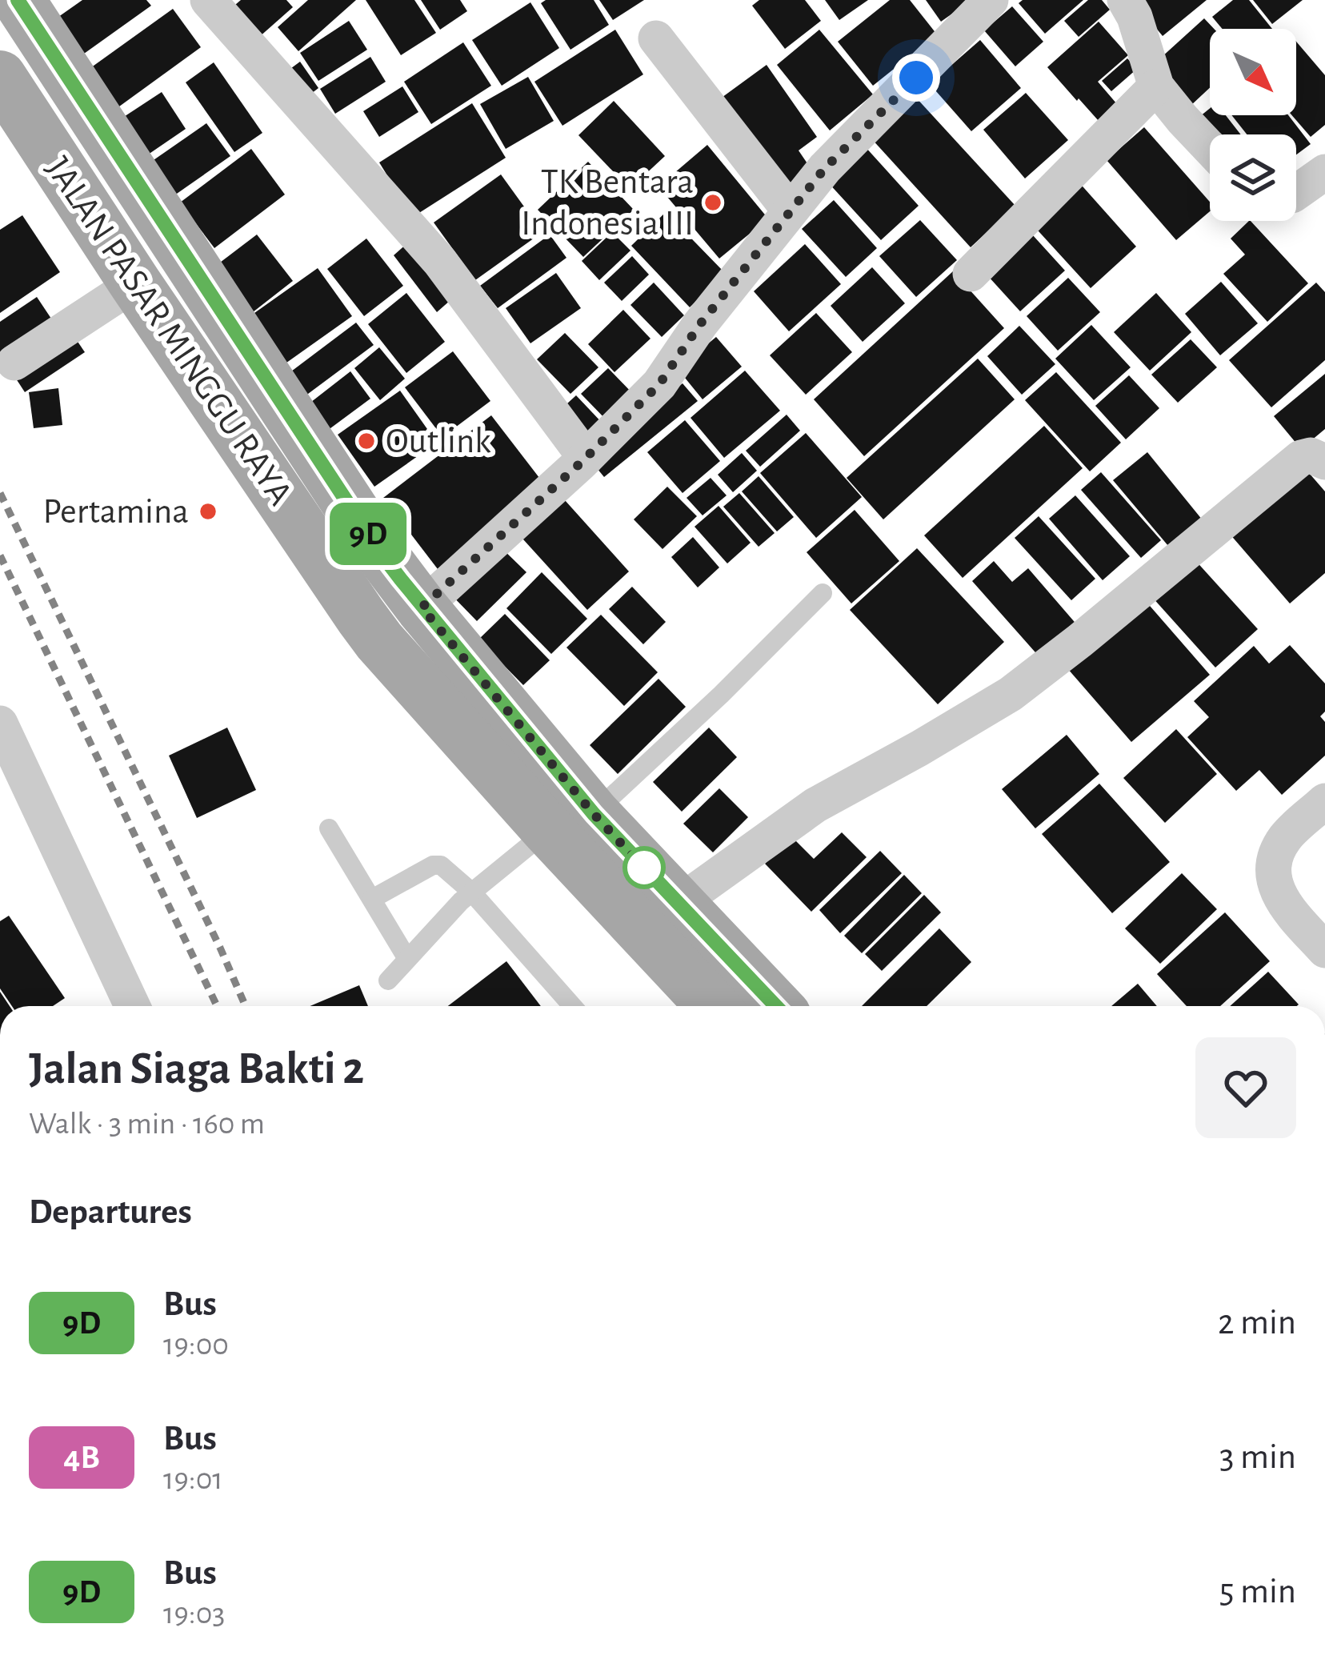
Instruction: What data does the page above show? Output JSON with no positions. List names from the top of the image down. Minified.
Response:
{"streets":{"main road":["JALAN PASAR MINGGU RAYA"]},"places":["TK Bentara Indonesia III","Outlink","Pertamina"],"lines":["bus line 9D"],"north":"bottom right","page":{"on_map":"9D","heading":[["Jalan Siaga Bakti 2","Walk · 3 min · 160 m"],"Departures"],"list":[{"mark":"9D","name":"Bus","note":"19:00","value":"2 min"},{"mark":"4B","name":"Bus","note":"19:01","value":"3 min"},{"mark":"9D","name":"Bus","note":"19:03","value":"5 min"}]}}
